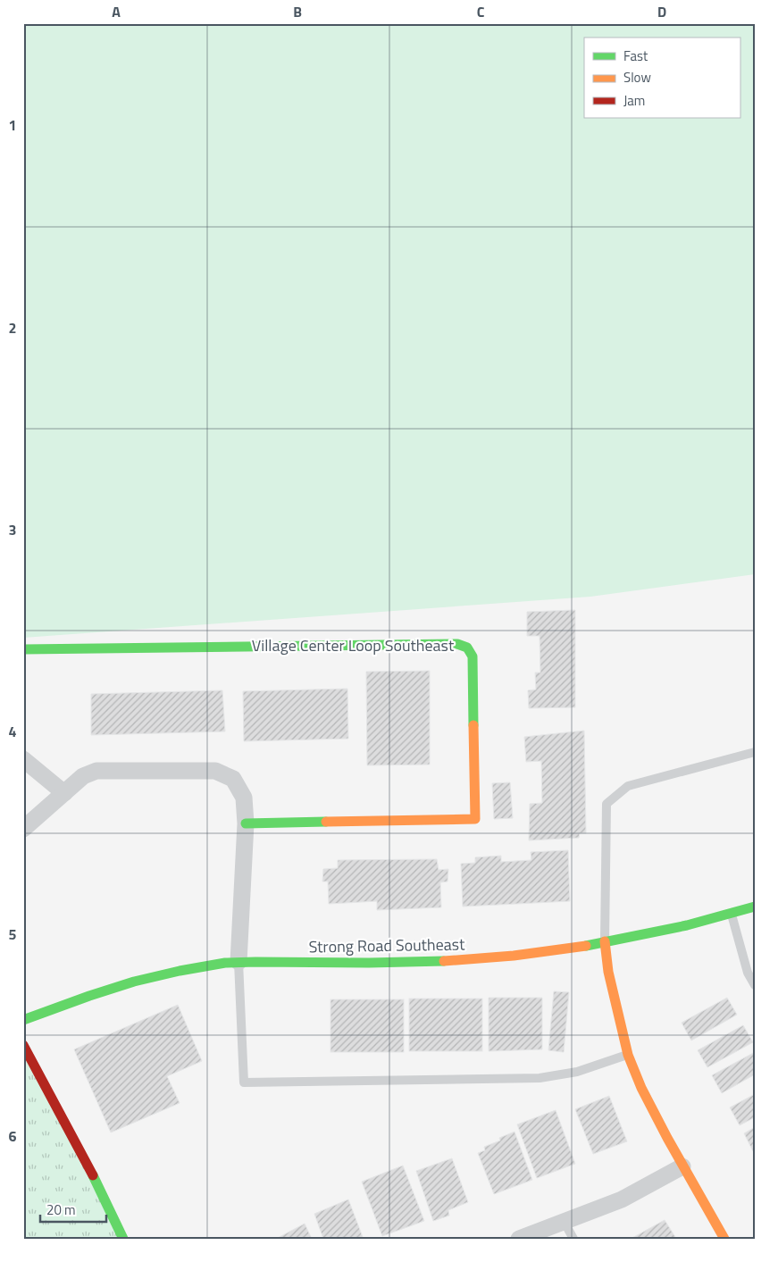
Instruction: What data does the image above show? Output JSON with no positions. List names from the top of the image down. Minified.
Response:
{"streets":{"street":["Village Center Loop Southeast","Strong Road Southeast"]},"legend":["Fast","Slow","Jam"],"scale_bar":"20 m","grid":{"columns":["A","B","C","D"],"rows":["1","2","3","4","5","6"]}}
